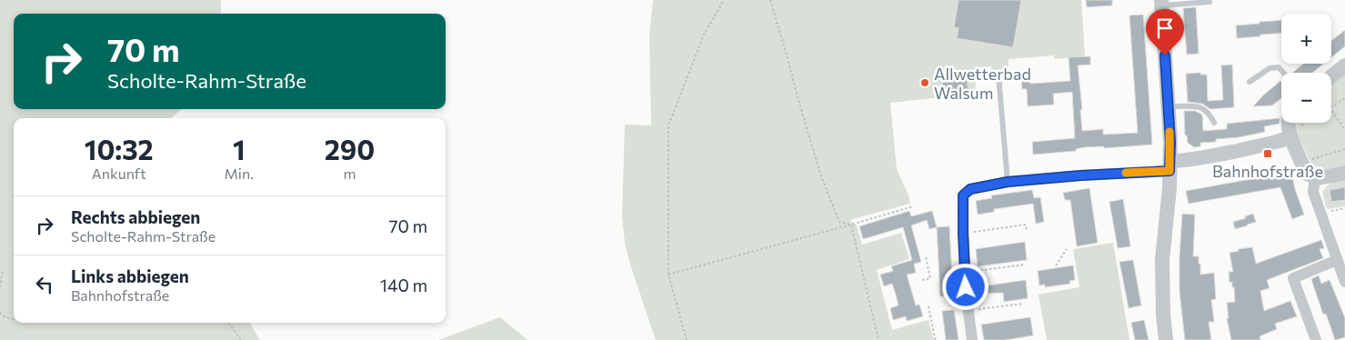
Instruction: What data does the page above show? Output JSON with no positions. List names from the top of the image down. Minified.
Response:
{"places":{"other":["Allwetterbad Walsum"],"transit":["Bahnhofstraße"]},"page":{"map_buttons":["+","−"],"turn":["70 m","Scholte-Rahm-Straße"],"eta":["10:32","Ankunft","1","Min.","290","m"],"list":[{"name":"Rechts abbiegen","note":"Scholte-Rahm-Straße","value":"70 m"},{"name":"Links abbiegen","note":"Bahnhofstraße","value":"140 m"}]}}
